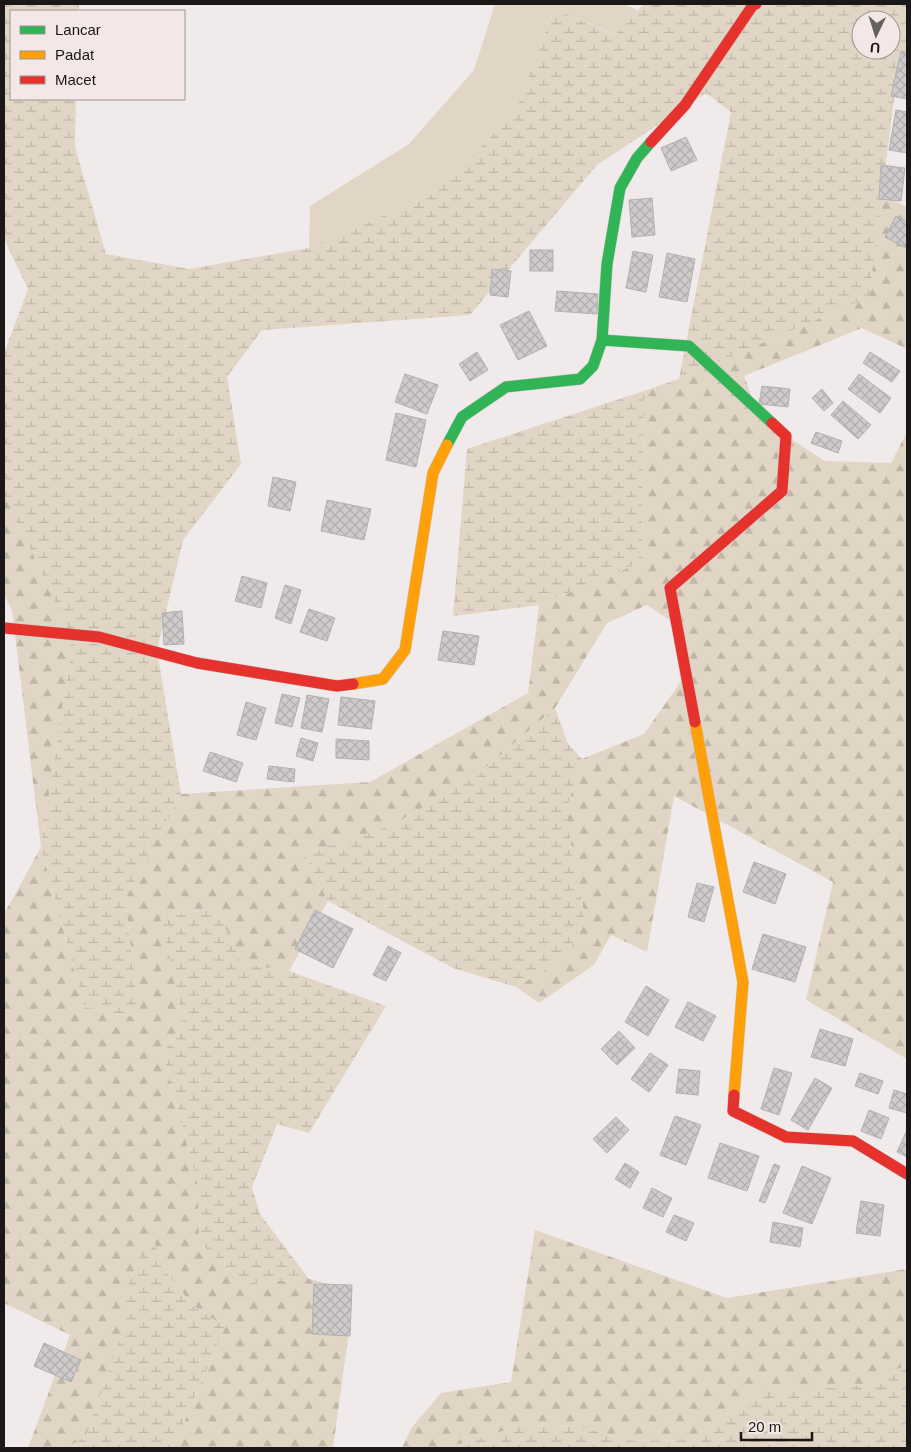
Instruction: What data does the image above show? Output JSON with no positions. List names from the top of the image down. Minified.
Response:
{"legend":["Lancar","Padat","Macet"],"scale_bar":"20 m","north":"bottom"}
